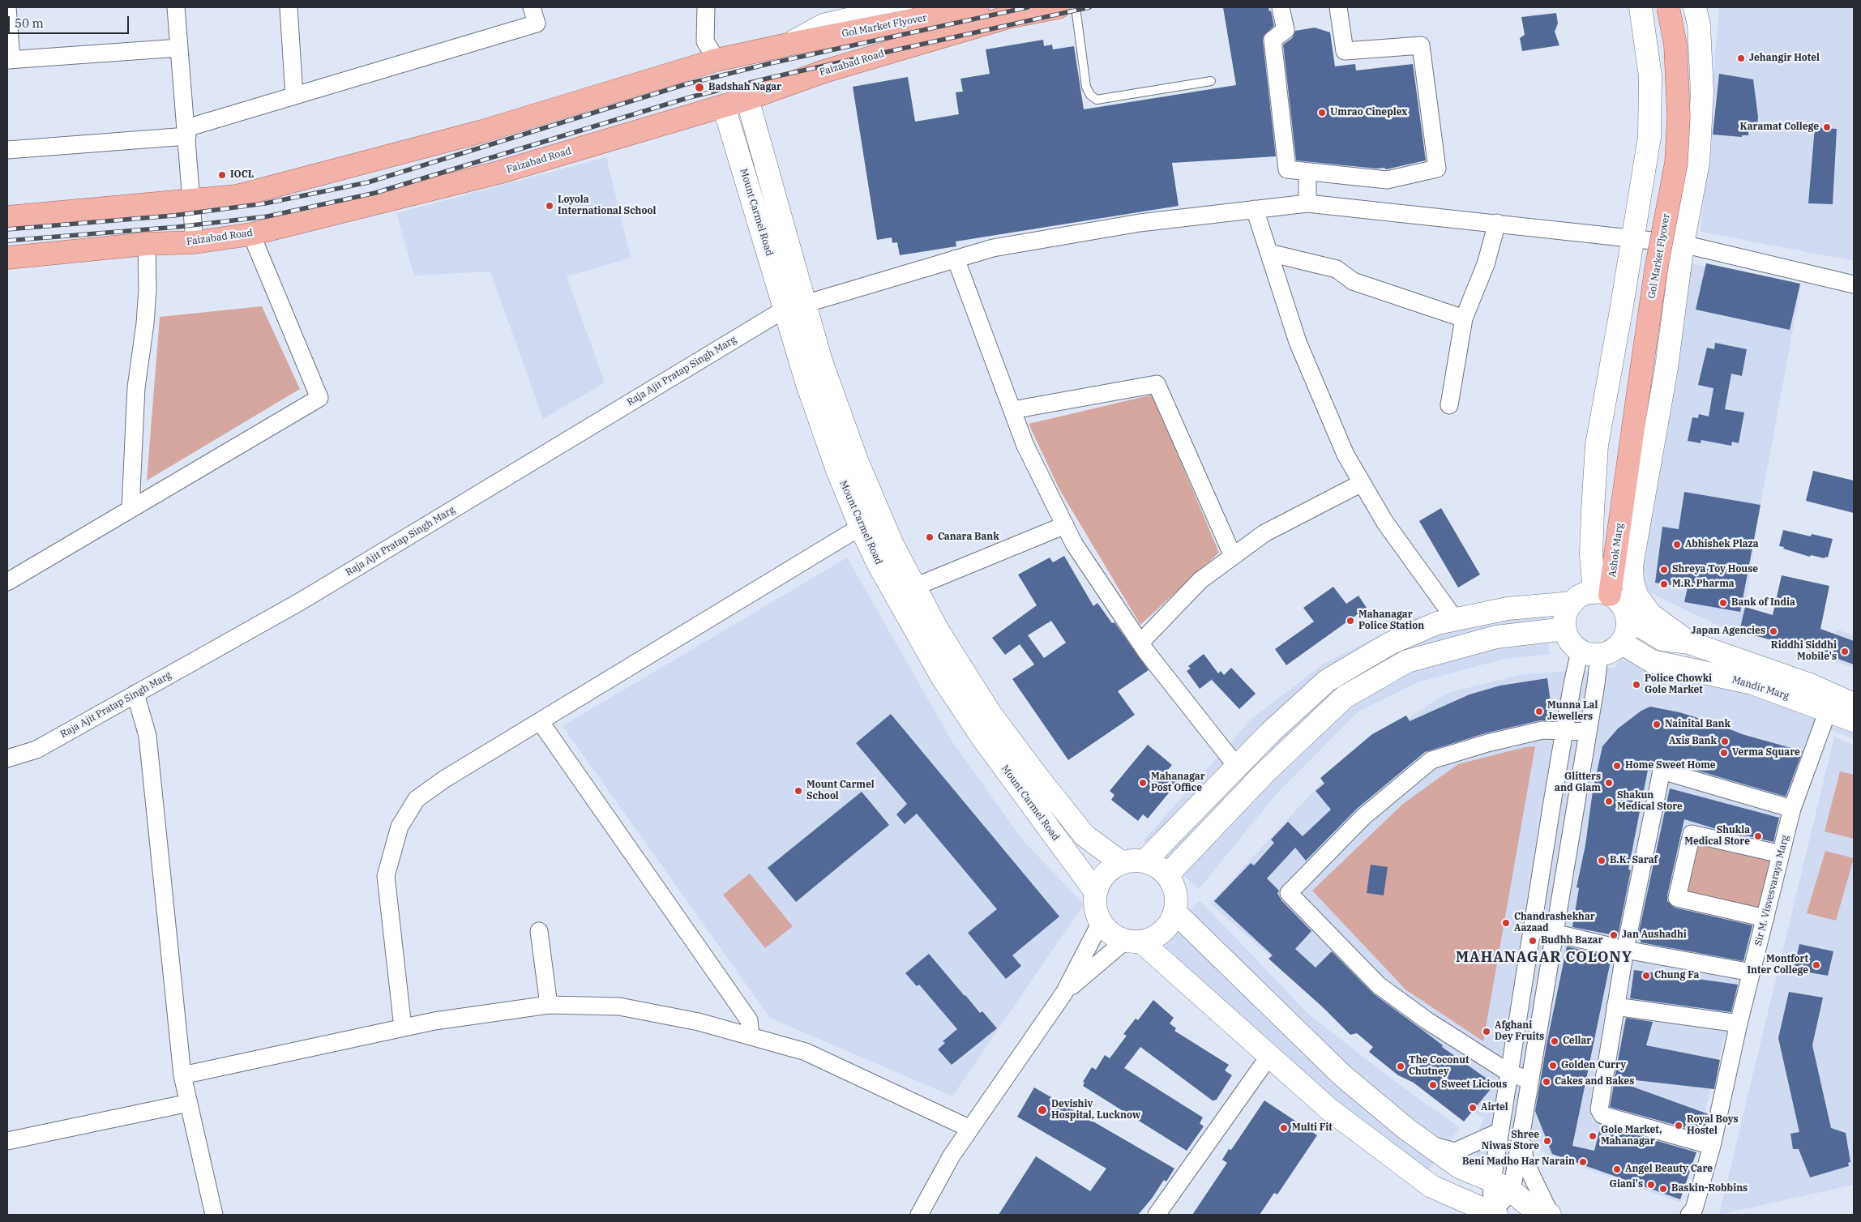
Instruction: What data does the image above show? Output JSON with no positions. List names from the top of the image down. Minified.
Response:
{"streets":{"main road":["Gol Market Flyover","Faizabad Road","Ashok Marg"],"street":["Mount Carmel Road","Raja Ajit Pratap Singh Marg","Mandir Marg","Sir M. Visvesvaraya Marg"]},"crossings":[["Gol Market Flyover","Ashok Marg"],["Faizabad Road","Mount Carmel Road"],["Mount Carmel Road","Raja Ajit Pratap Singh Marg"],["Ashok Marg","Mandir Marg"],["Mandir Marg","Sir M. Visvesvaraya Marg"]],"districts":["MAHANAGAR COLONY"],"places":["Jehangir Hotel","Badshah Nagar","Umrao Cineplex","Karamat College","IOCL","Loyola International School","Canara Bank","Abhishek Plaza","Shreya Toy House","M.R. Pharma","Bank of India","Mahanagar Police Station","Japan Agencies","Riddhi Siddhi Mobile's","Police Chowki Gole Market","Munna Lal Jewellers","Nainital Bank","Axis Bank","Verma Square","Home Sweet Home","Mahanagar Post Office","Glitters and Glam","Mount Carmel School","Shakun Medical Store","Shukla Medical Store","B.K. Saraf","Chandrashekhar Aazaad","Jan Aushadhi","Budhh Bazar","Montfort Inter College","Chung Fa","Afghani Dey Fruits","Cellar","Golden Curry","The Coconut Chutney","Cakes and Bakes","Sweet Licious","Airtel","Devishiv Hospital, Lucknow","Royal Boys Hostel","Multi Fit","Gole Market, Mahanagar","Shree Niwas Store","Beni Madho Har Narain","Angel Beauty Care","Giani's","Baskin-Robbins"],"scale_bar":"50 m"}
